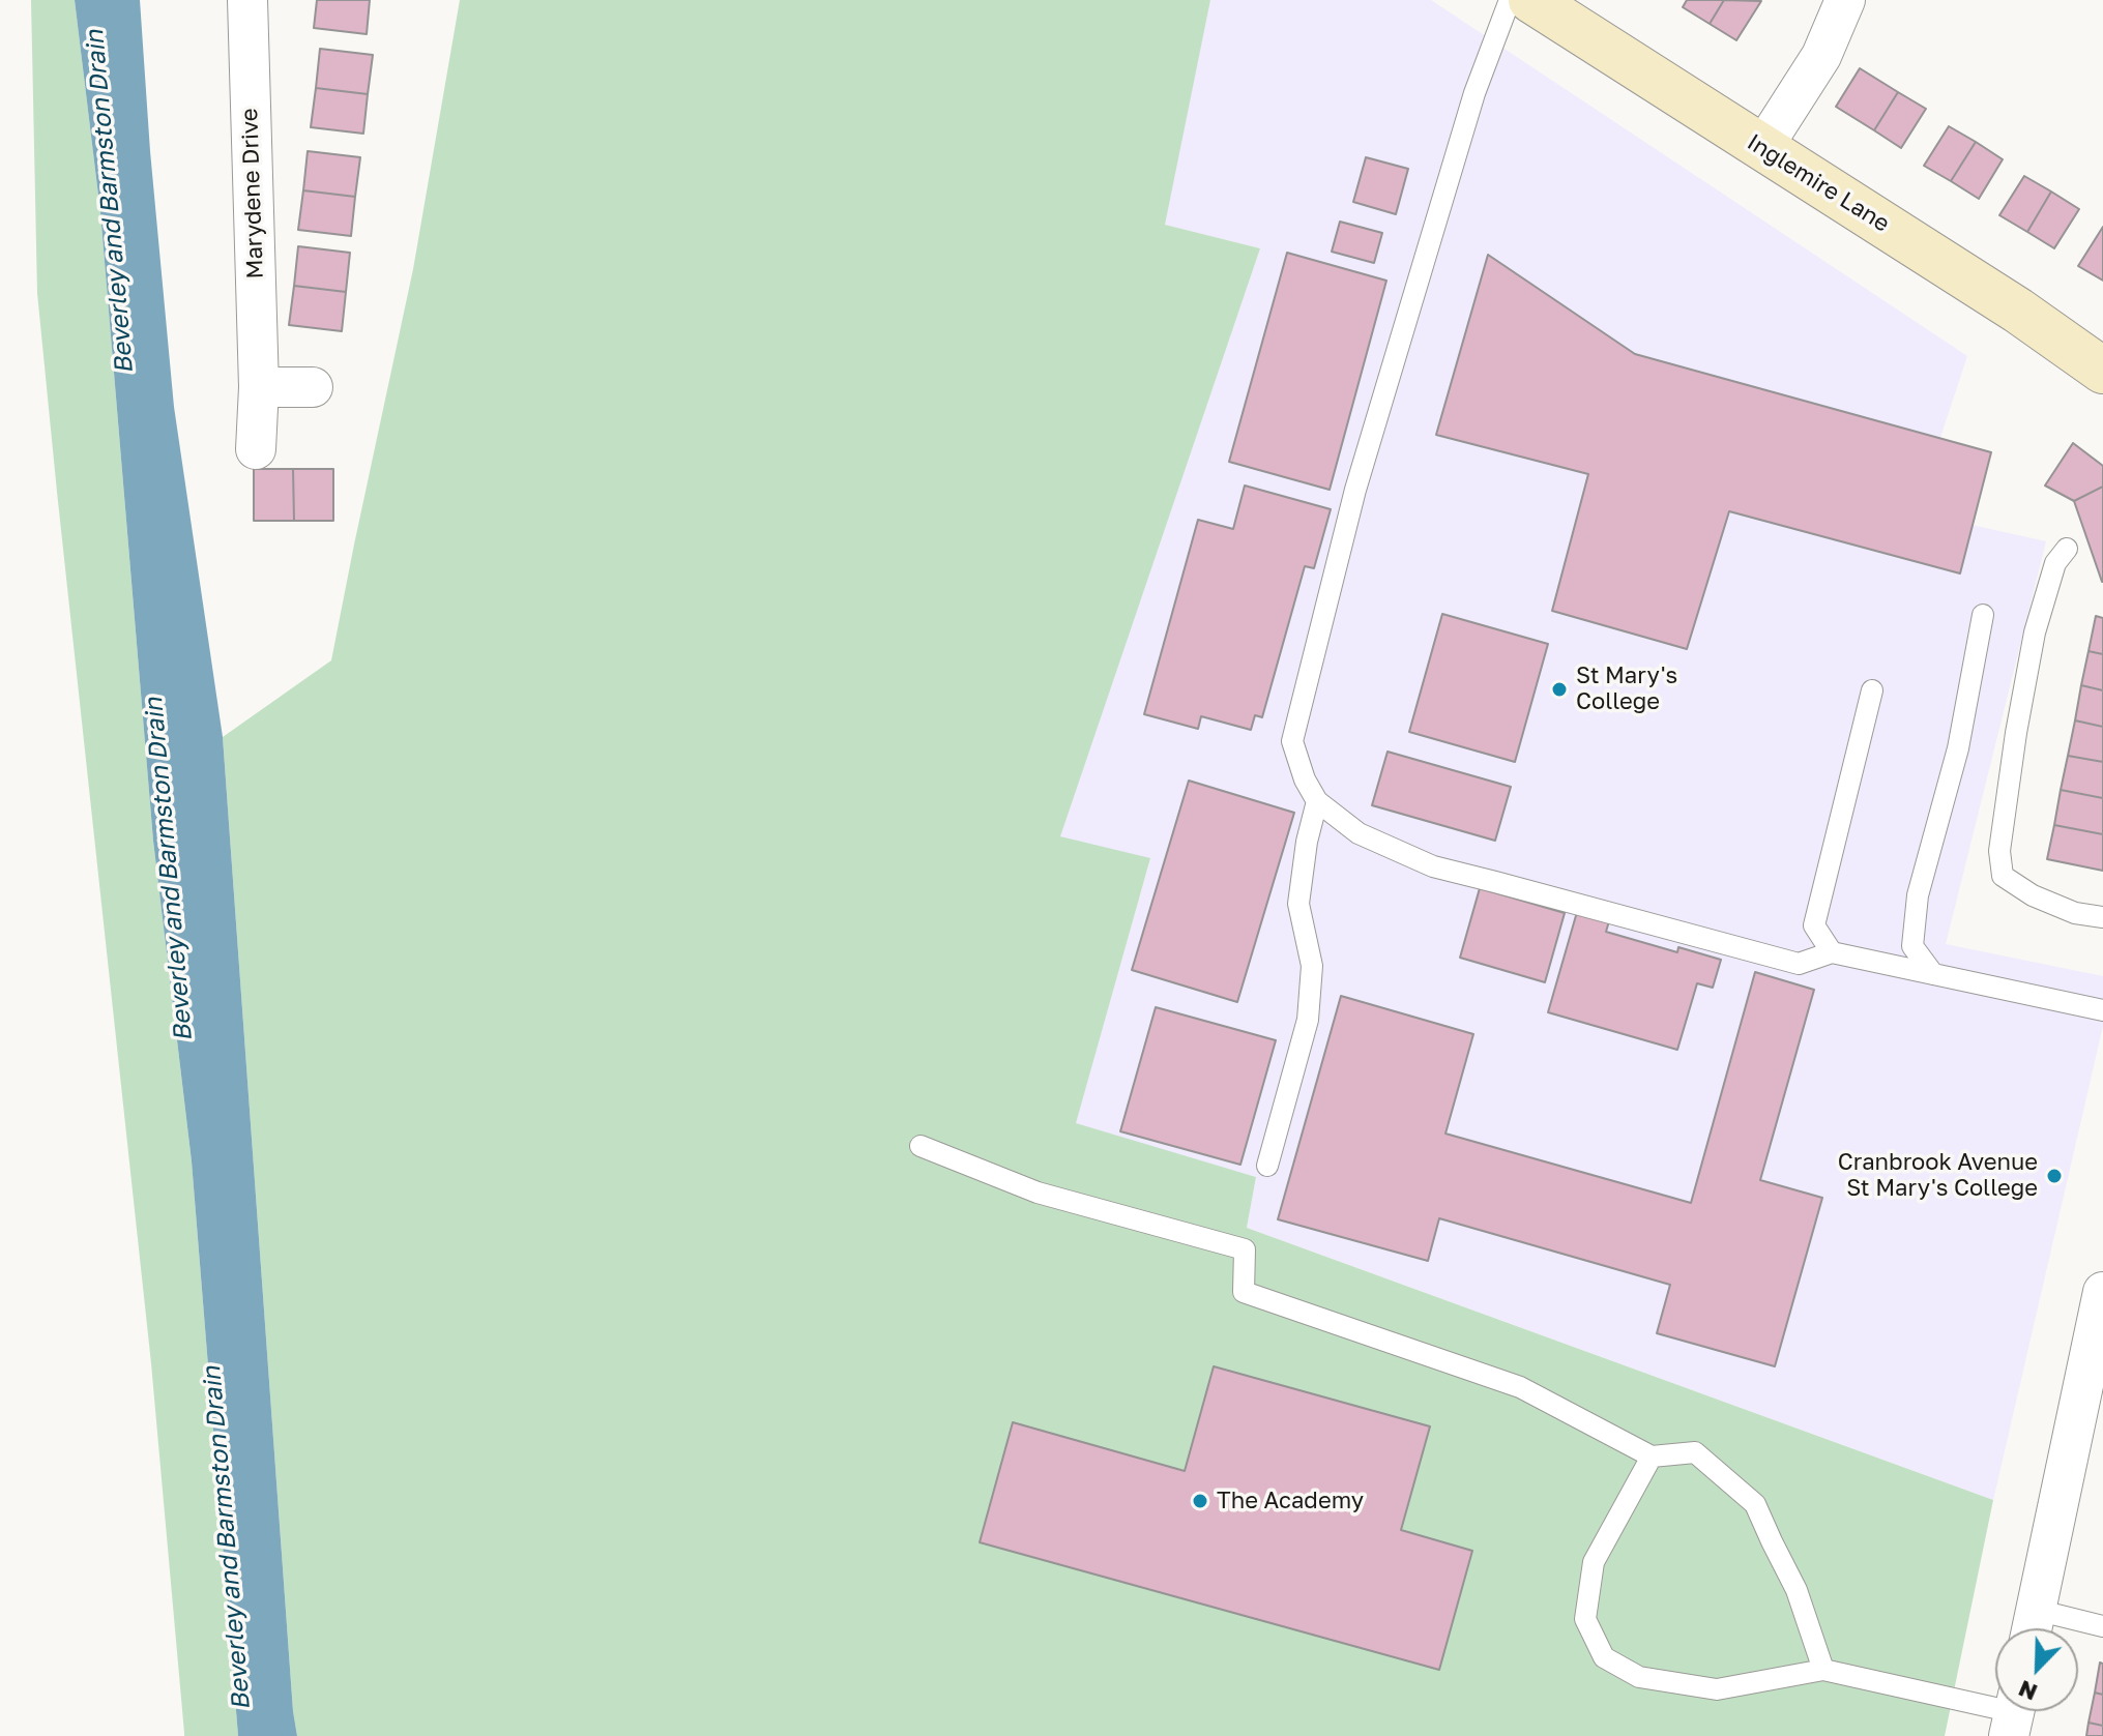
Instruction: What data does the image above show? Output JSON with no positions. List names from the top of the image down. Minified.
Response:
{"streets":{"street":["Inglemire Lane","Marydene Drive"]},"water":["Beverley and Barmston Drain"],"places":["St Mary's College","Cranbrook Avenue St Mary's College","The Academy"],"north":"bottom left"}
